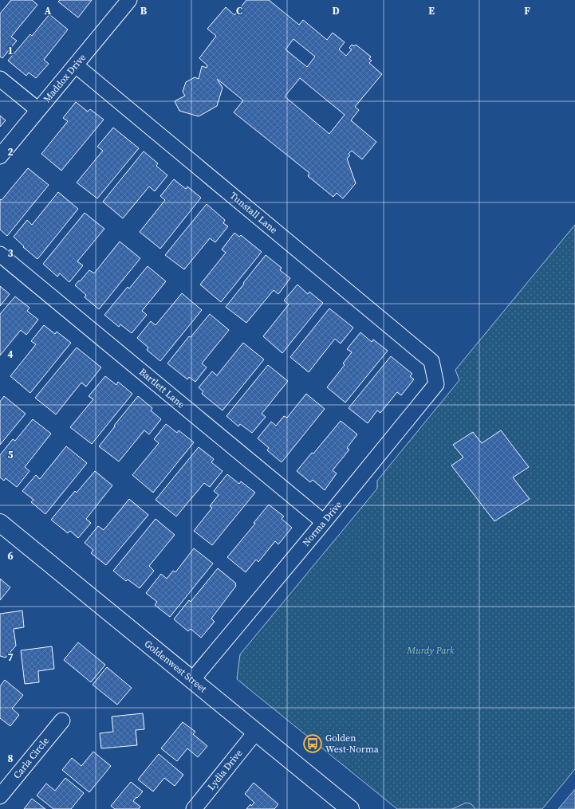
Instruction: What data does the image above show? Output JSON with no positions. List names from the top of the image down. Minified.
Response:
{"streets":{"main road":["Goldenwest Street"],"street":["Maddox Drive","Tunstall Lane","Bartlett Lane","Norma Drive","Carla Circle","Lydia Drive"]},"crossings":[["Maddox Drive","Tunstall Lane"],["Tunstall Lane","Norma Drive"],["Bartlett Lane","Norma Drive"],["Norma Drive","Goldenwest Street"],["Goldenwest Street","Lydia Drive"]],"parks":["Murdy Park"],"places":{"bus stop":["Golden West-Norma"]},"grid":{"columns":["A","B","C","D","E","F"],"rows":["1","2","3","4","5","6","7","8"]}}
